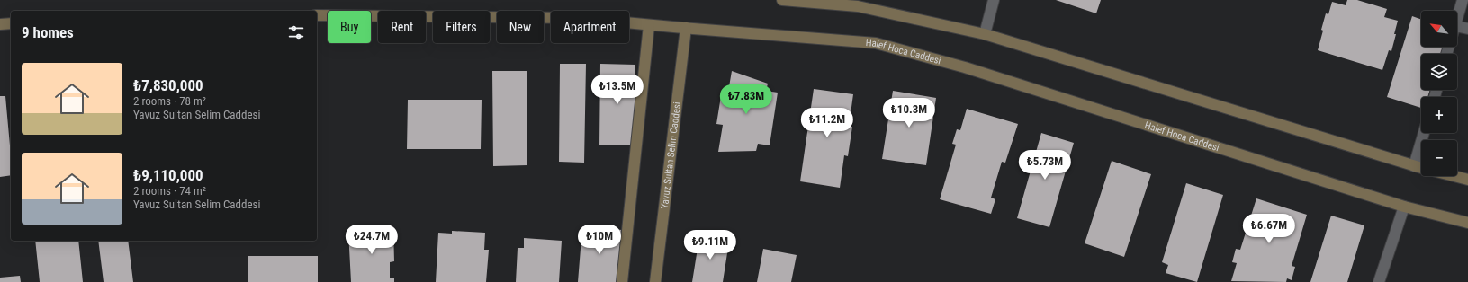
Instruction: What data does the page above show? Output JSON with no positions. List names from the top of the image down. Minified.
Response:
{"streets":{"main road":["Halef Hoca Caddesi","Yavuz Sultan Selim Caddesi"]},"crossings":[["Halef Hoca Caddesi","Yavuz Sultan Selim Caddesi"]],"north":"top left","page":{"map_buttons":["+","−"],"chip":["Buy","Rent","Filters","New","Apartment"],"heading":"9 homes","list":[{"name":"₺7,830,000","note":"2 rooms · 78 m² · Yavuz Sultan Selim Caddesi"},{"name":"₺9,110,000","note":"2 rooms · 74 m² · Yavuz Sultan Selim Caddesi"}],"price":["₺13.5M","₺7.83M","₺10.3M","₺11.2M","₺5.73M","₺6.67M","₺24.7M","₺10M","₺9.11M"]}}
